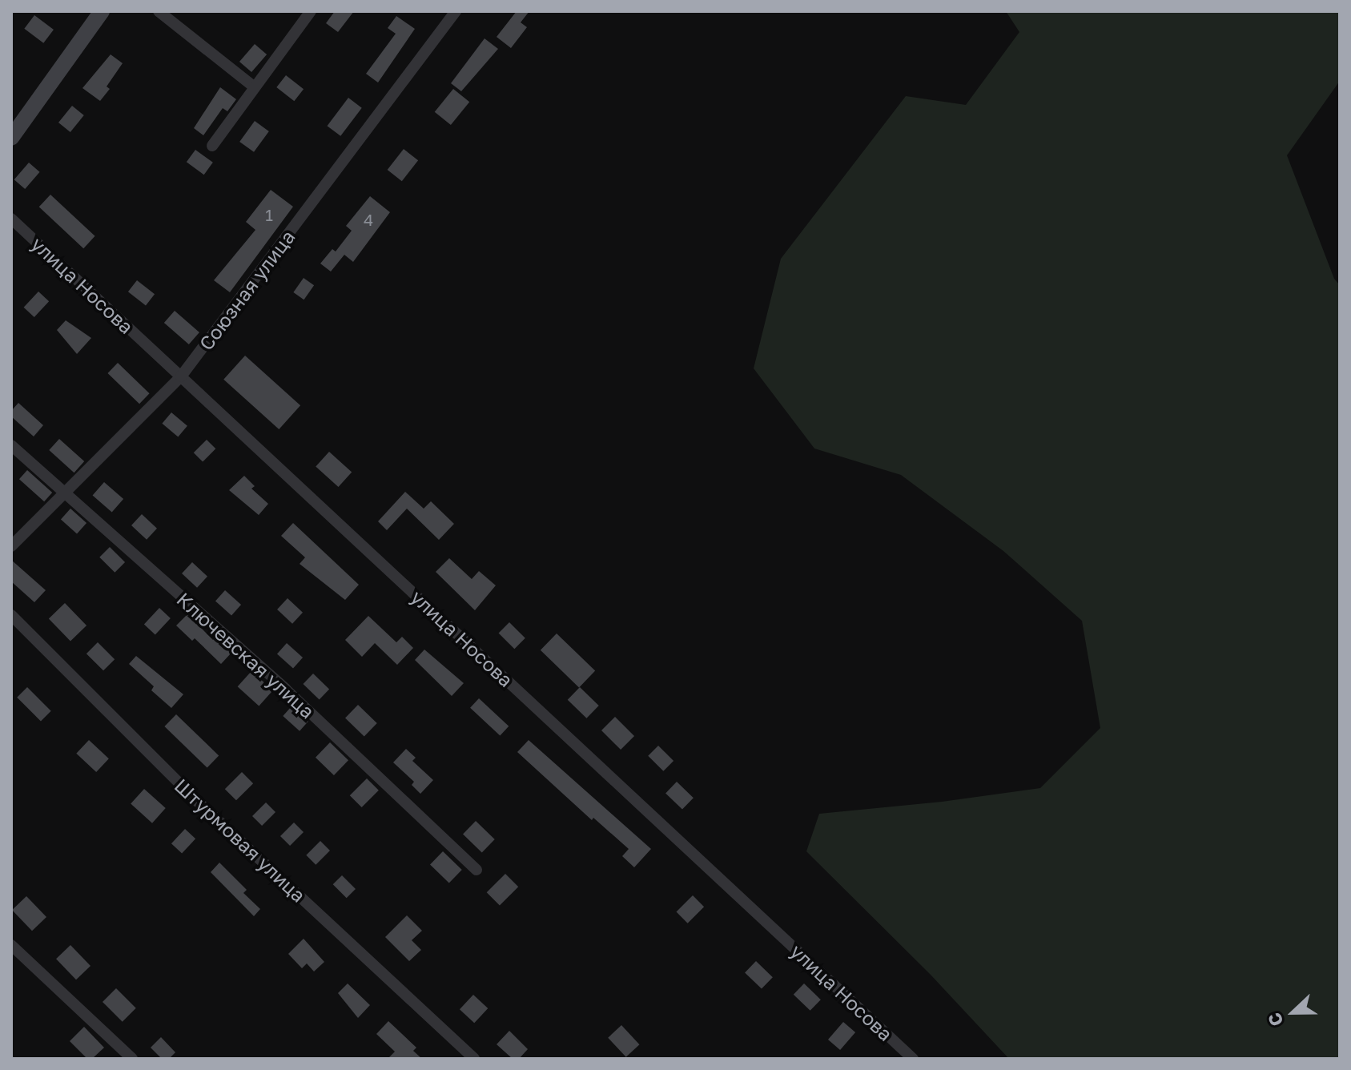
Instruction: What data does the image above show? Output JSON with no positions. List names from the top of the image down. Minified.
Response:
{"streets":{"street":["улица Носова","Союзная улица","Ключевская улица","Штурмовая улица"]},"crossings":[["улица Носова","Союзная улица"],["Союзная улица","Ключевская улица"]],"house_numbers":["1","4"],"north":"left"}
